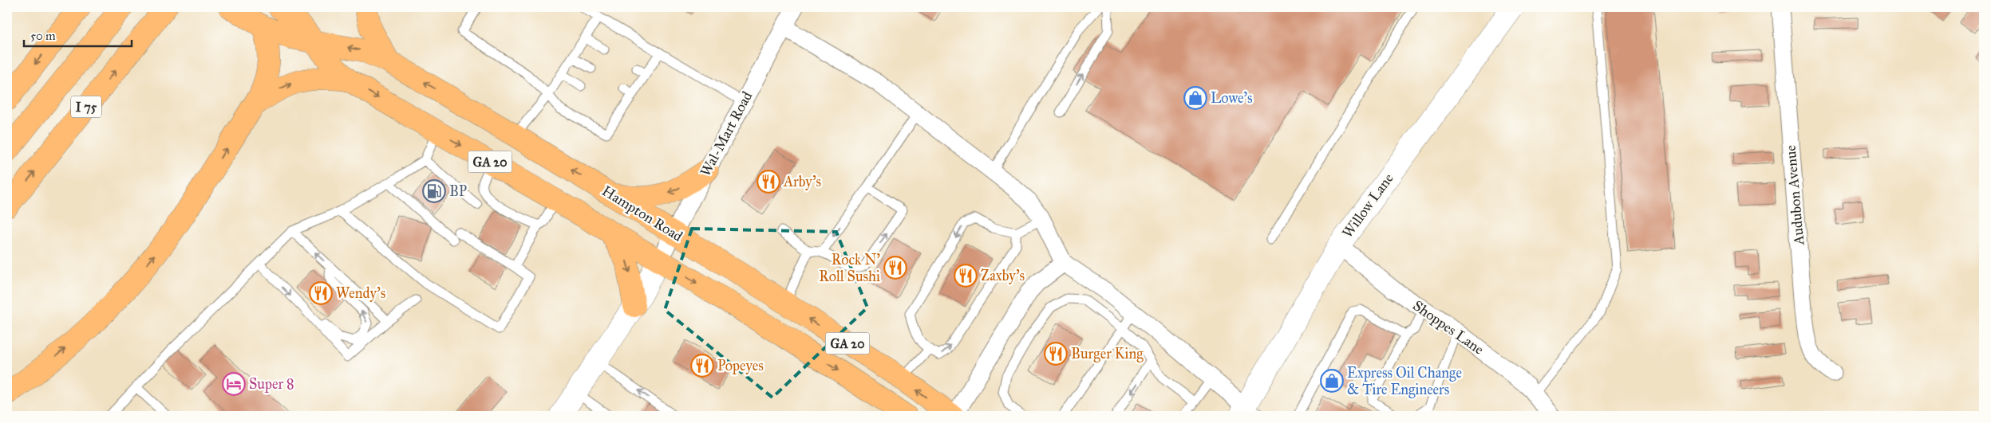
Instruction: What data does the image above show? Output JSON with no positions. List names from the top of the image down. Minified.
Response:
{"streets":{"main road":["I 75","GA 20","Hampton Road"],"street":["Wal-Mart Road","Audubon Avenue","Willow Lane","Shoppes Lane"]},"crossings":[["Wal-Mart Road","GA 20"],["Wal-Mart Road","Hampton Road"],["GA 20","Hampton Road"],["Willow Lane","Shoppes Lane"]],"places":{"shop":["Lowe's","Express Oil Change & Tire Engineers"],"restaurant":["Arby's","Rock N' Roll Sushi","Zaxby's","Wendy's","Burger King","Popeyes"],"fuel station":["BP"],"hotel":["Super 8"]},"scale_bar":"50 m"}
